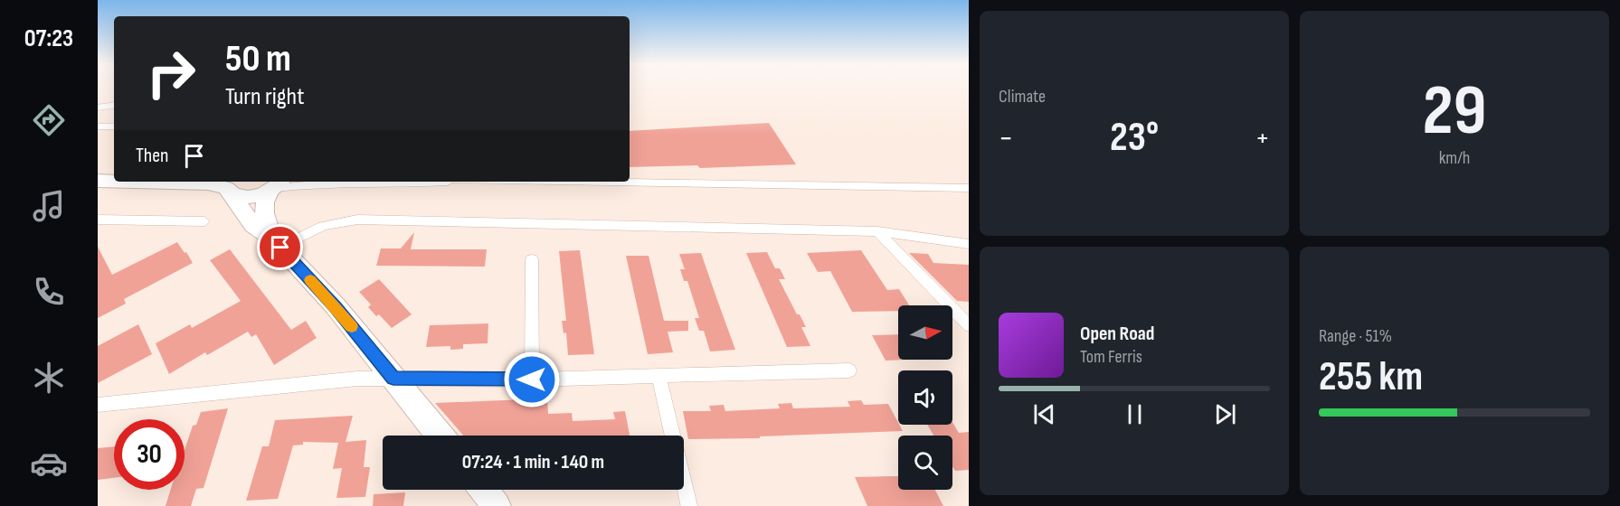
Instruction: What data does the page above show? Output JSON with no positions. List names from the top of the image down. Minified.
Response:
{"north":"right","page":{"tabs":"07:23","tile":["Climate",["29","km/h"],["Range · 51%","255 km"]],"turn":["50 m","Turn right"],"heat":["−","23°","+"],"then":"Then","song":["Open Road","Tom Ferris"],"limit":"30","trip":"07:24 · 1 min · 140 m"}}
